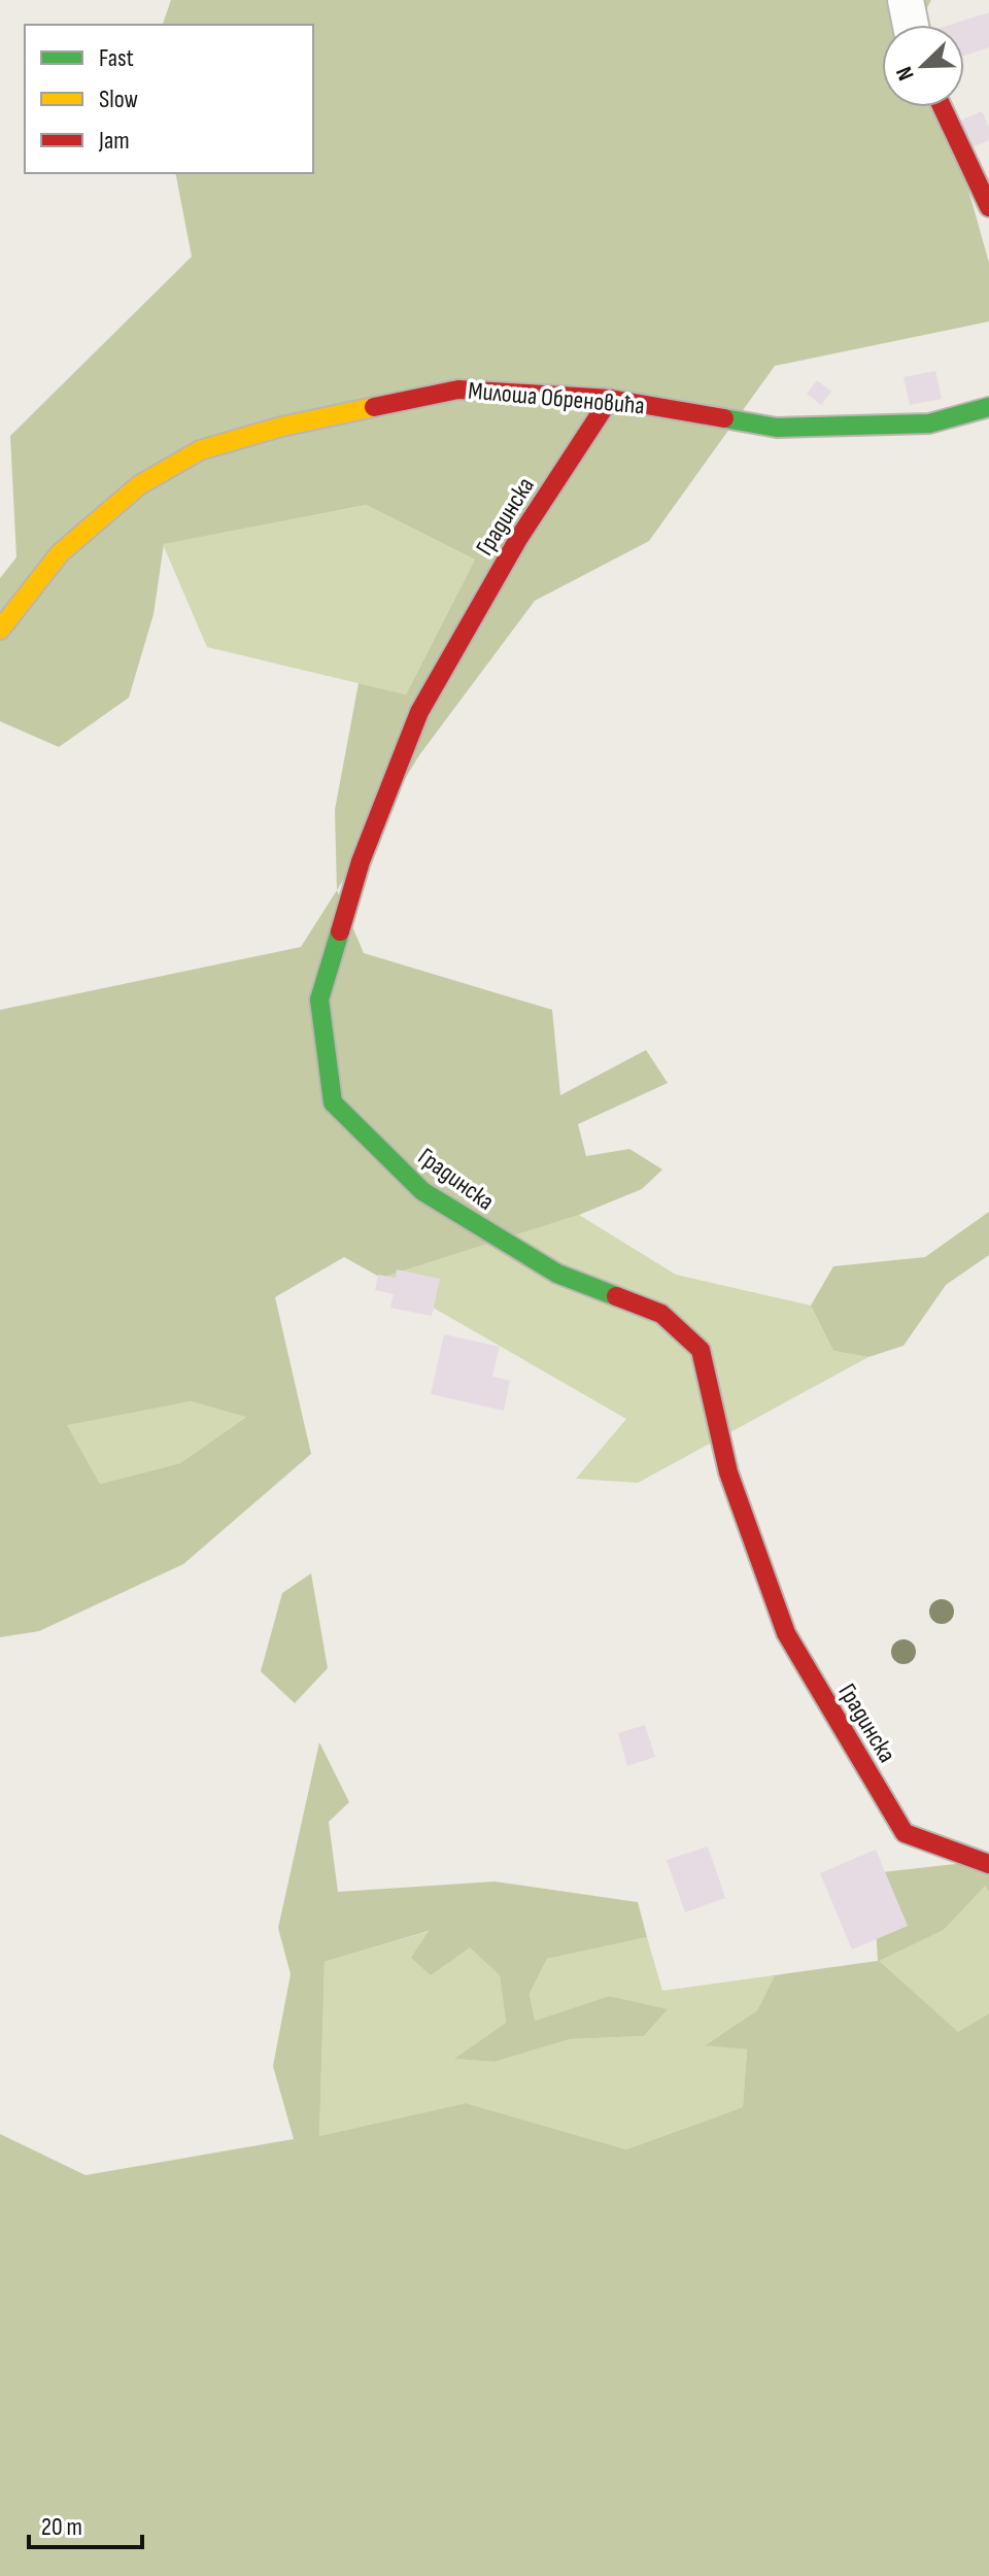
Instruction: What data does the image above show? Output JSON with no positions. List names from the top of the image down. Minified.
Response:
{"streets":{"street":["Милоша Обреновића","Градинска"]},"crossings":[["Милоша Обреновића","Градинска"]],"legend":["Fast","Slow","Jam"],"scale_bar":"20 m","north":"bottom left"}
